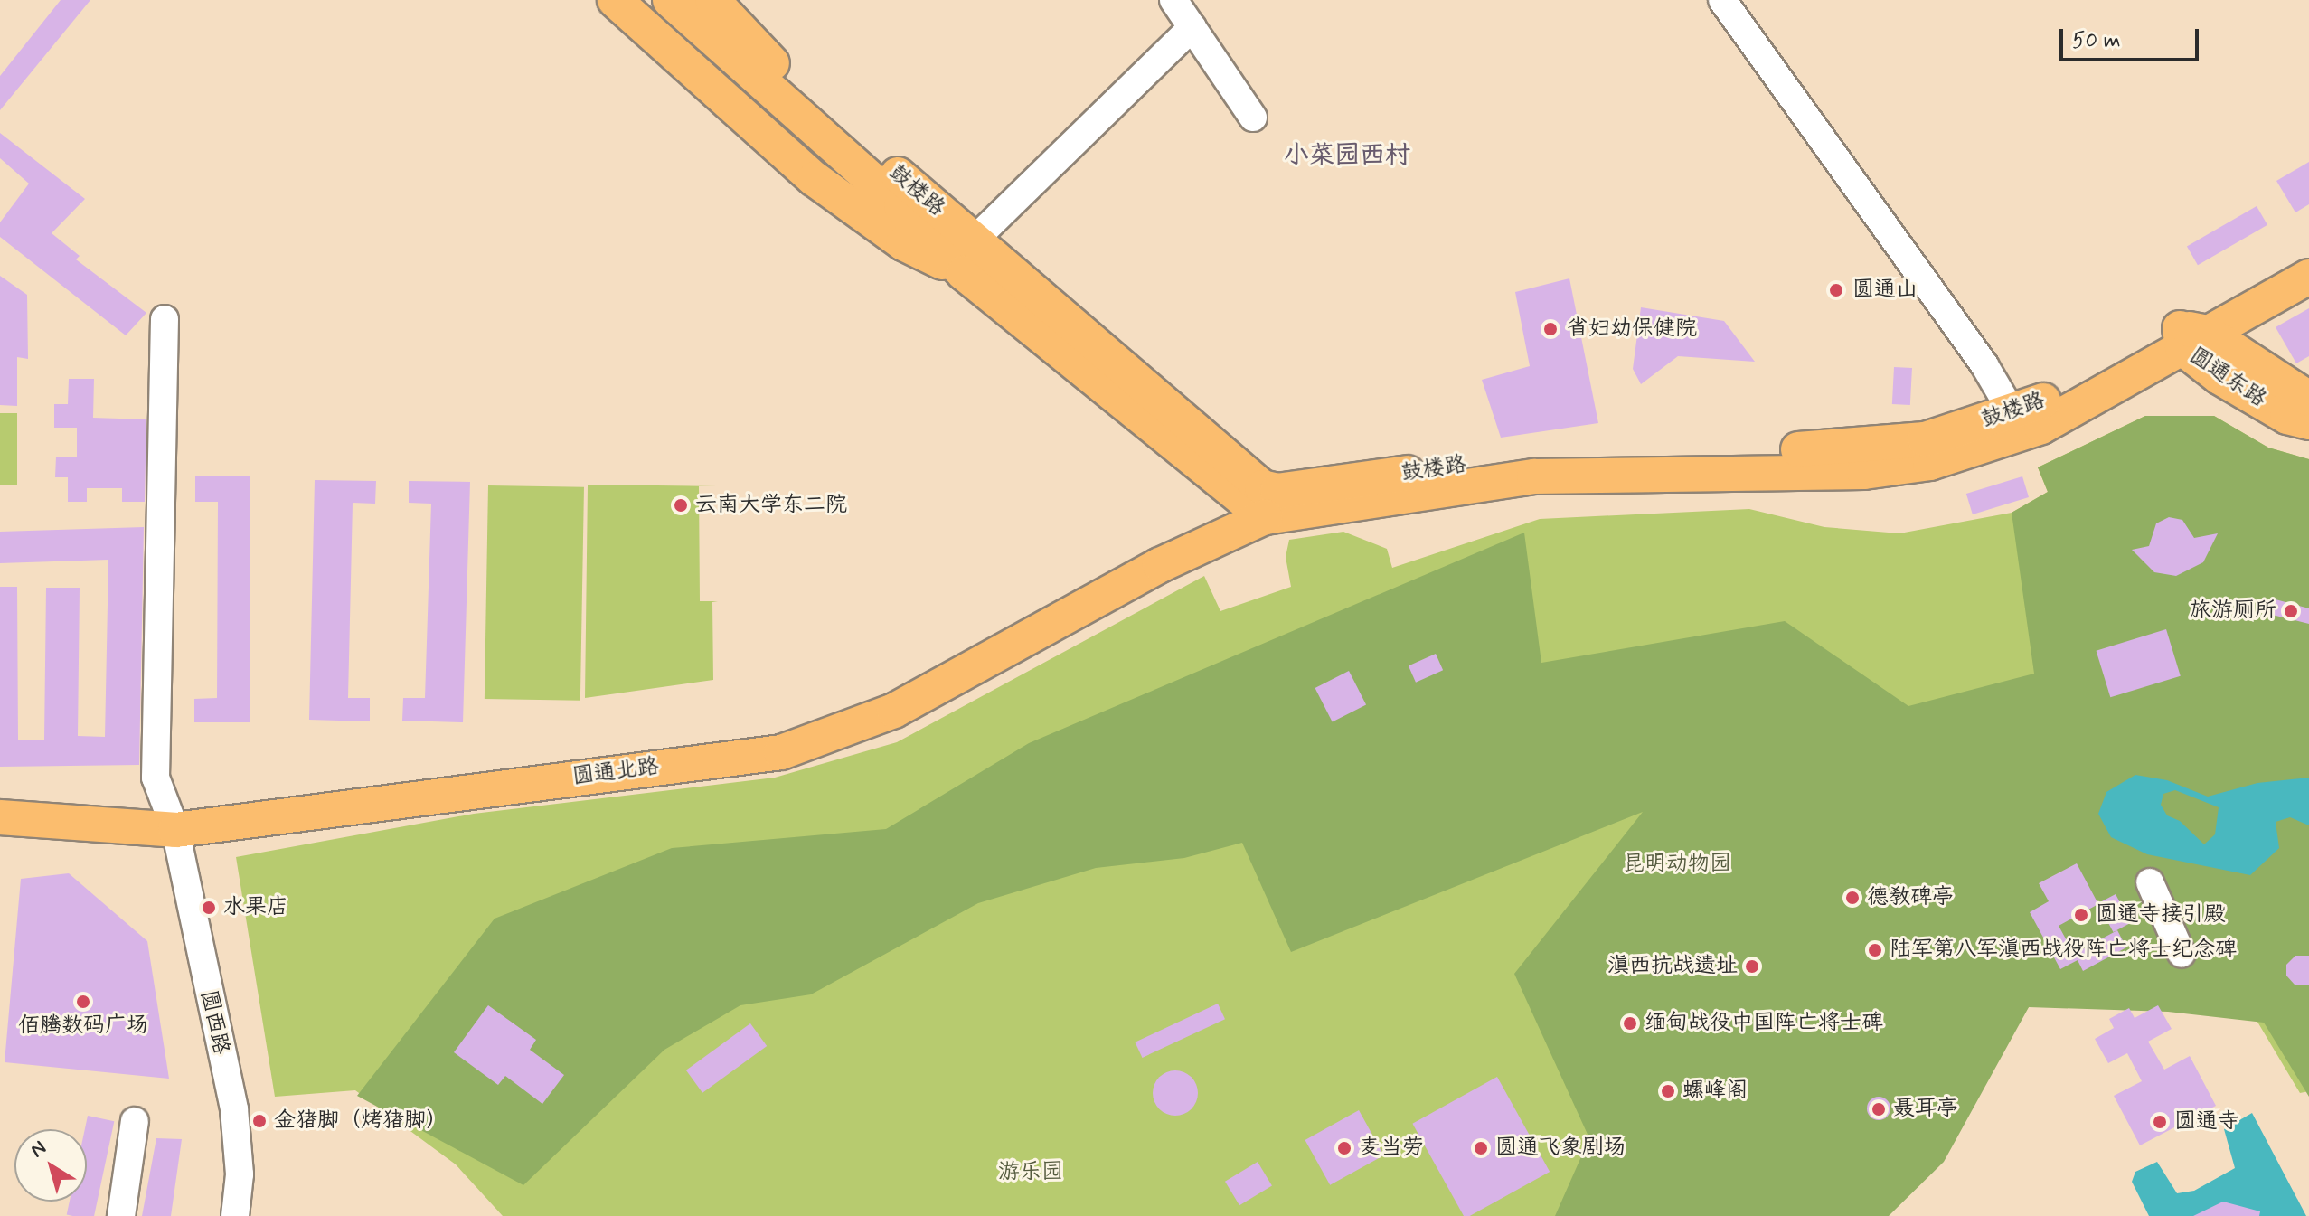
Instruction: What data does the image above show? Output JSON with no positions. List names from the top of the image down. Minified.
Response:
{"streets":{"main road":["鼓楼路","圆通东路","圆通北路"],"street":["圆西路"]},"crossings":[["鼓楼路","圆通东路"],["鼓楼路","圆通北路"],["圆通北路","圆西路"]],"districts":["小菜园西村"],"parks":["昆明动物园","游乐园"],"places":["圆通山","省妇幼保健院","云南大学东二院","旅游厕所","德教碑亭","水果店","圆通寺接引殿","陆军第八军滇西战役阵亡将士纪念碑","滇西抗战遗址","佰腾数码广场","缅甸战役中国阵亡将士碑","螺峰阁","聂耳亭","金猪脚（烤猪脚）","圆通寺","麦当劳","圆通飞象剧场"],"scale_bar":"50 m","north":"top left"}
